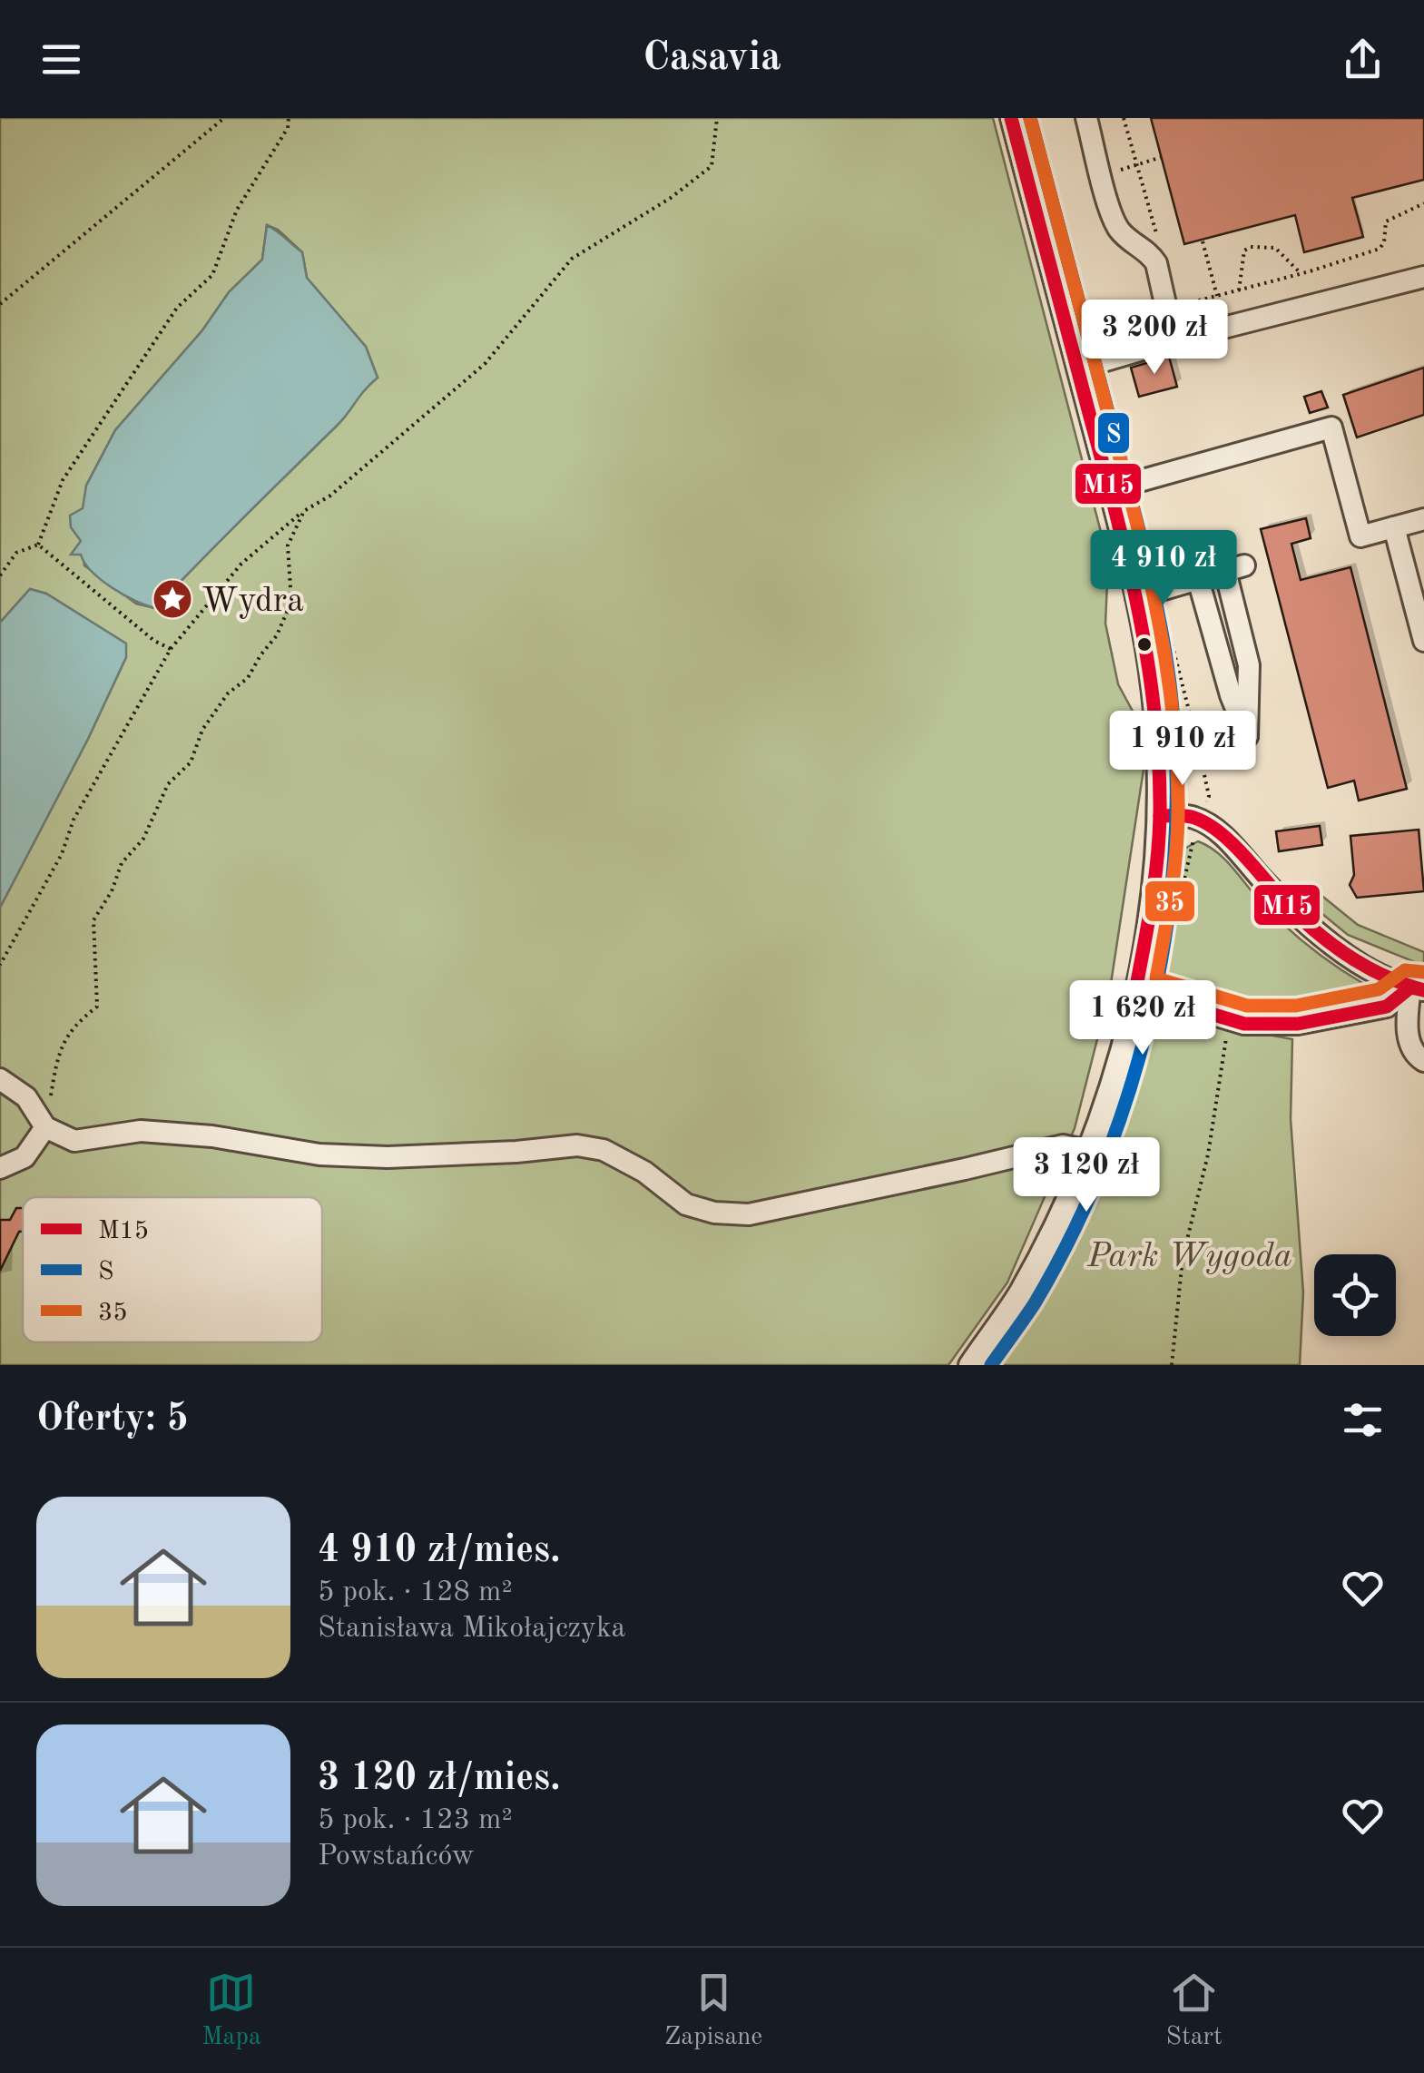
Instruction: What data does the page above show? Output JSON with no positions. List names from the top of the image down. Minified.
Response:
{"parks":["Park Wygoda"],"places":{"place":["Wydra"]},"lines":["transit line M15","transit line S","transit line 35"],"legend":["M15","S","35"],"page":{"header":"Casavia","price":["3 200 zł","4 910 zł","1 910 zł","1 620 zł","3 120 zł"],"heading":"Oferty: 5","list":[{"name":"4 910 zł/mies.","note":"5 pok. · 128 m² · Stanisława Mikołajczyka"},{"name":"3 120 zł/mies.","note":"5 pok. · 123 m² · Powstańców"}],"tabs":["Mapa","Zapisane","Start"]}}
